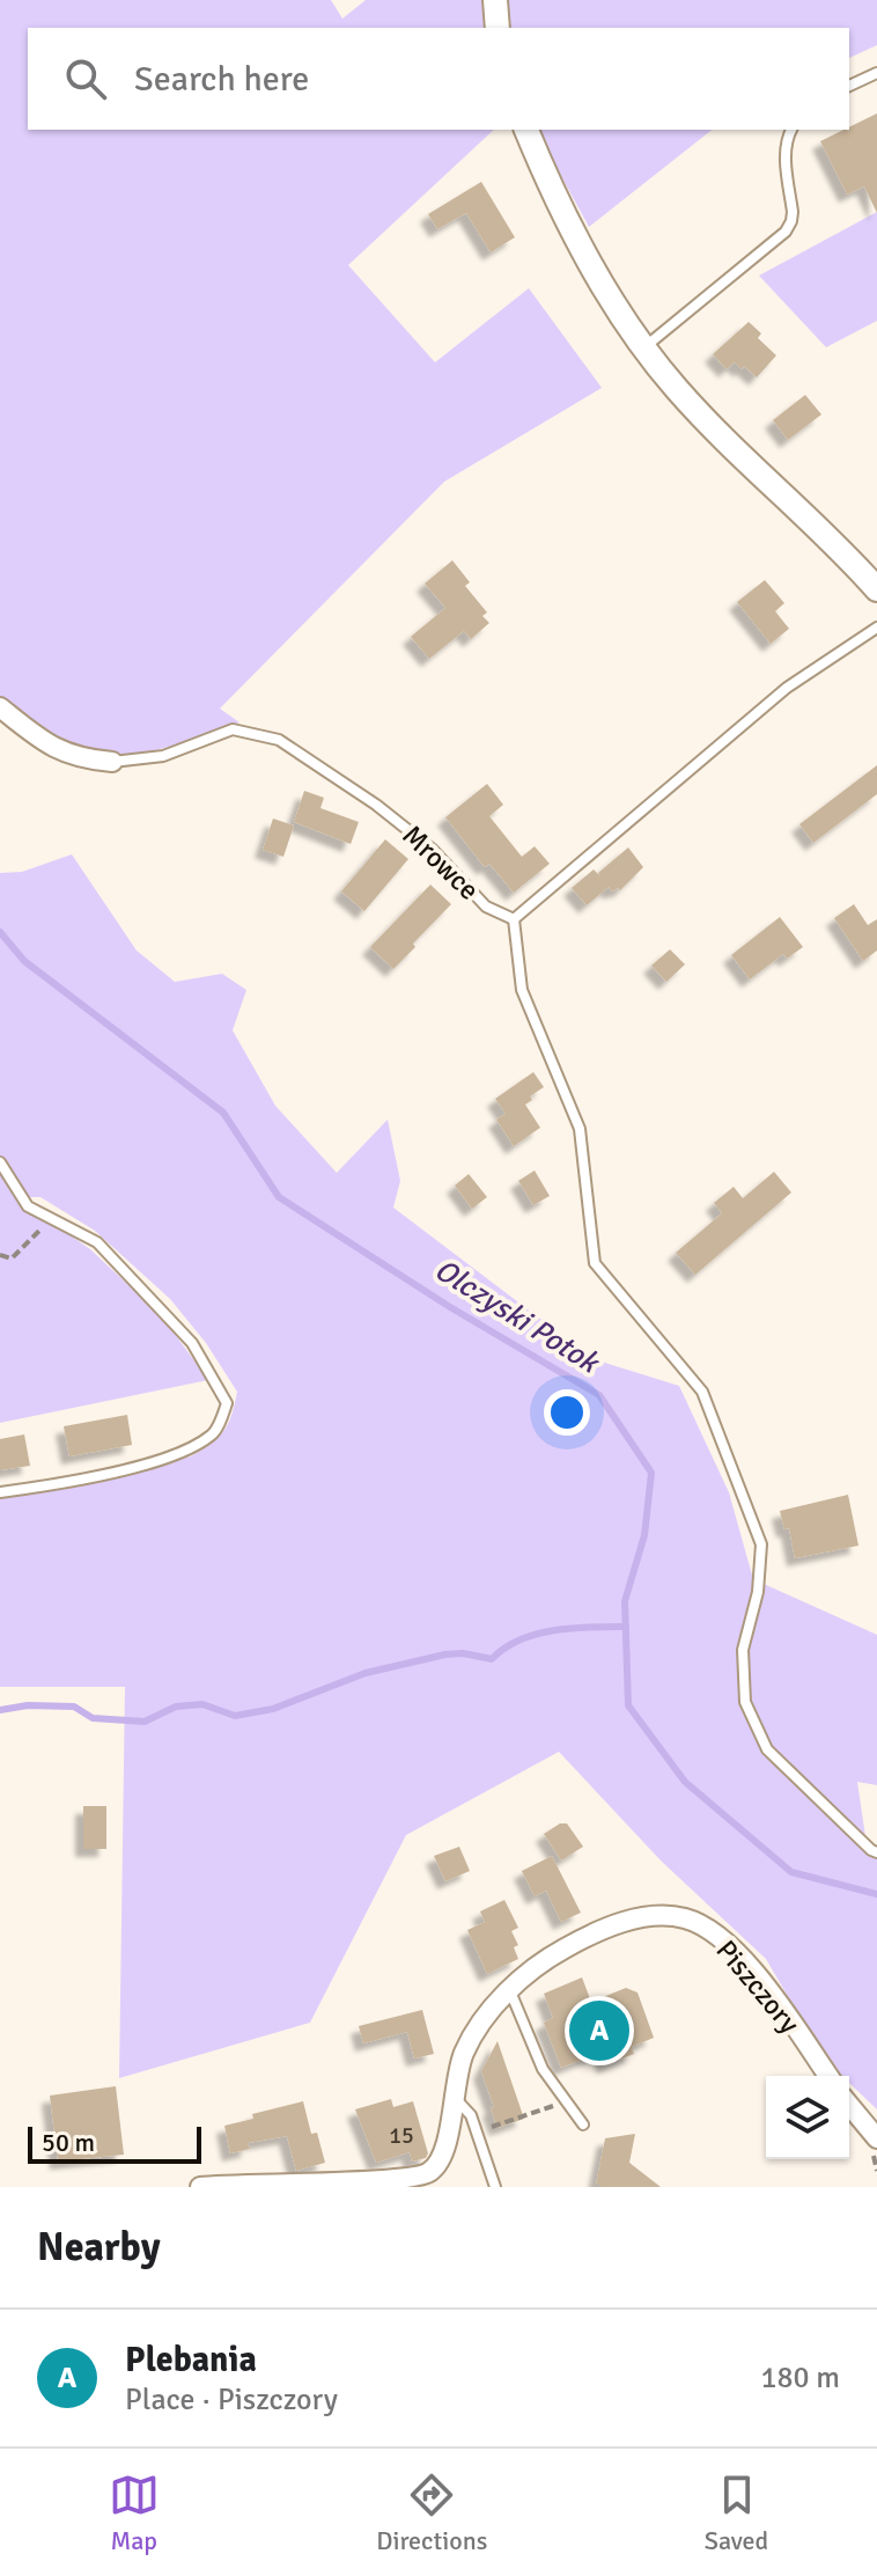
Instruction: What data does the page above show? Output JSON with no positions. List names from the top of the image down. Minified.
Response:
{"streets":{"street":["Mrowce","Piszczory"]},"water":["Olczyski Potok"],"house_numbers":["15"],"scale_bar":"50 m","page":{"search":"Search here","pins":"A","scale":"50 m","heading":"Nearby","list":[{"mark":"A","name":"Plebania","note":"Place · Piszczory","value":"180 m"}],"nav":["Map","Directions","Saved"]}}
